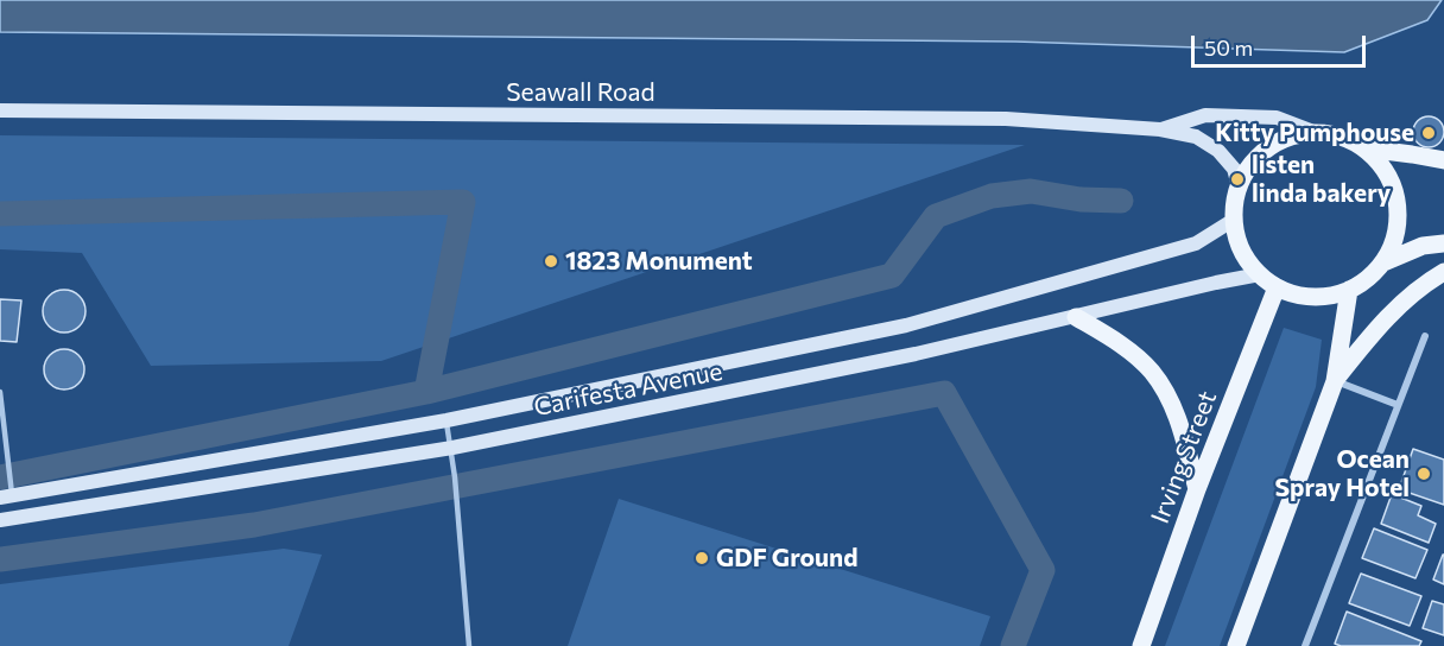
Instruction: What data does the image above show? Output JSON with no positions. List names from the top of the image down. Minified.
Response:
{"streets":{"main road":["Seawall Road","Carifesta Avenue","Irving Street"]},"crossings":[["Seawall Road","Carifesta Avenue"],["Seawall Road","Irving Street"],["Carifesta Avenue","Irving Street"]],"places":["Kitty Pumphouse","listen linda bakery","1823 Monument","Ocean Spray Hotel","GDF Ground"],"scale_bar":"50 m"}
